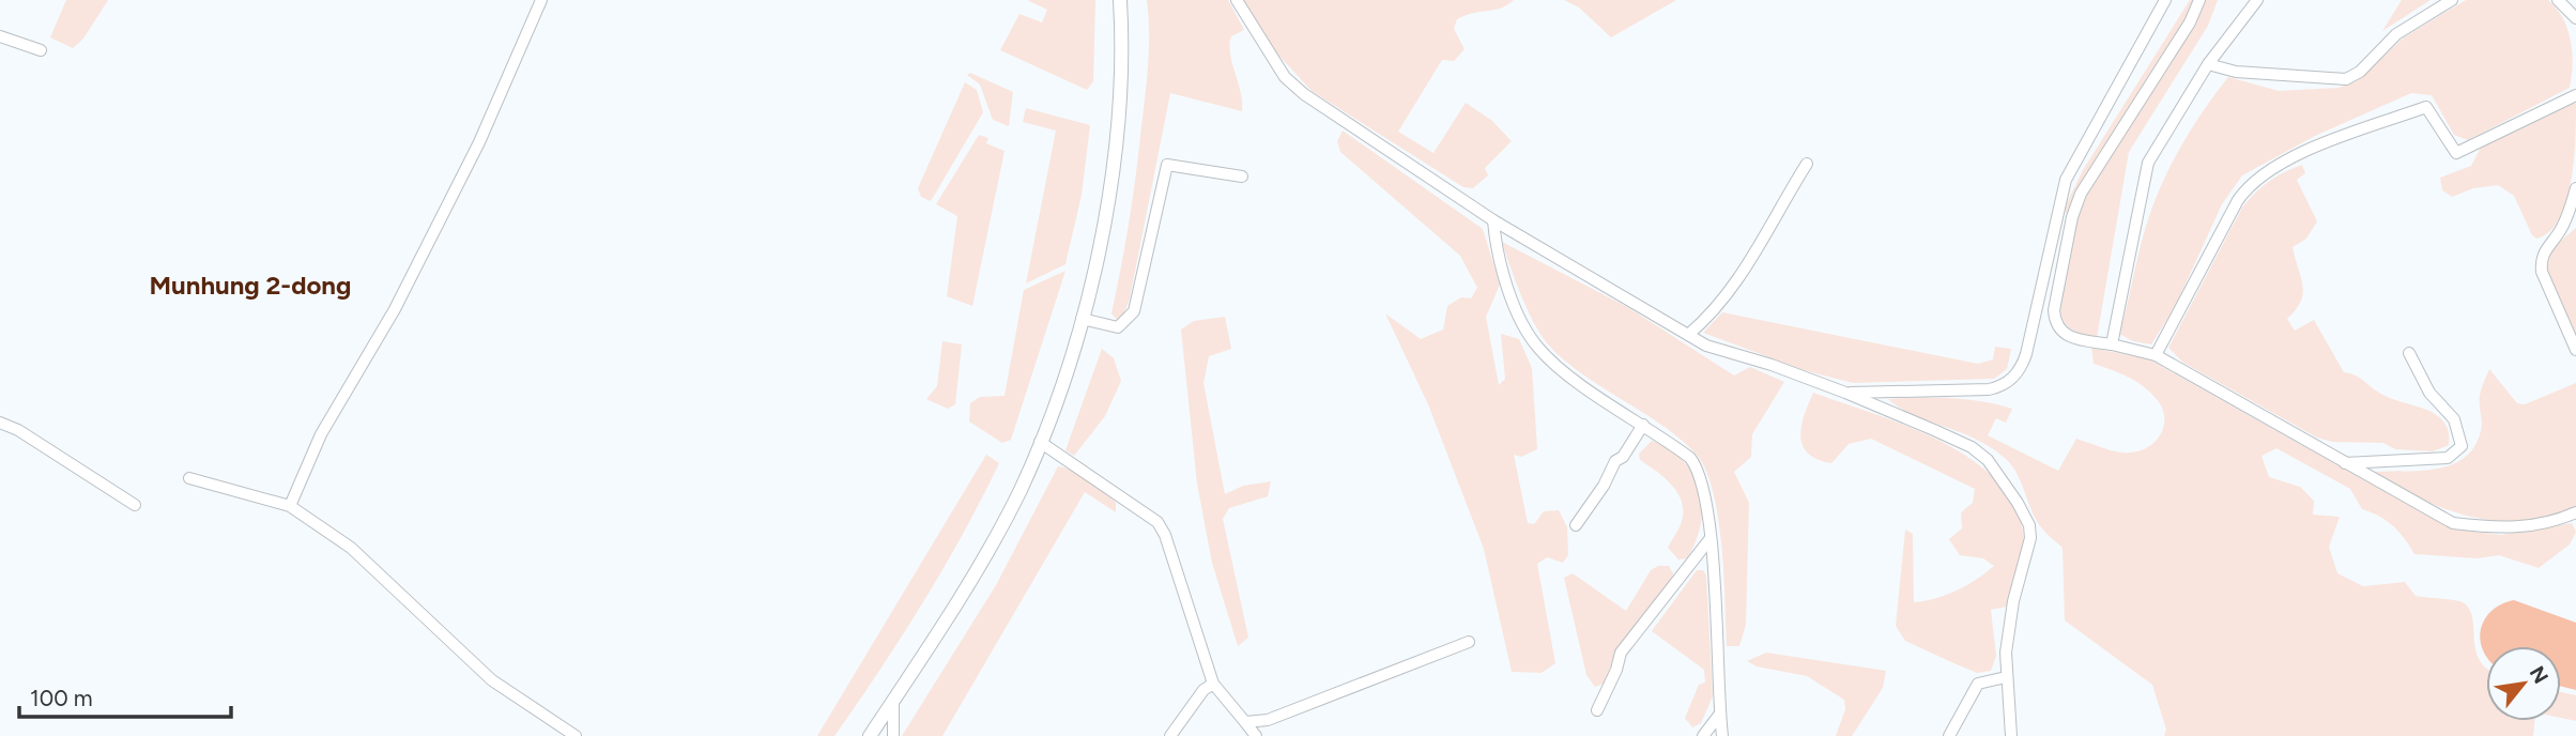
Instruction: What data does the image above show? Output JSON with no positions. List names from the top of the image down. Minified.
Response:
{"districts":["Munhung 2-dong"],"scale_bar":"100 m","north":"top right"}
